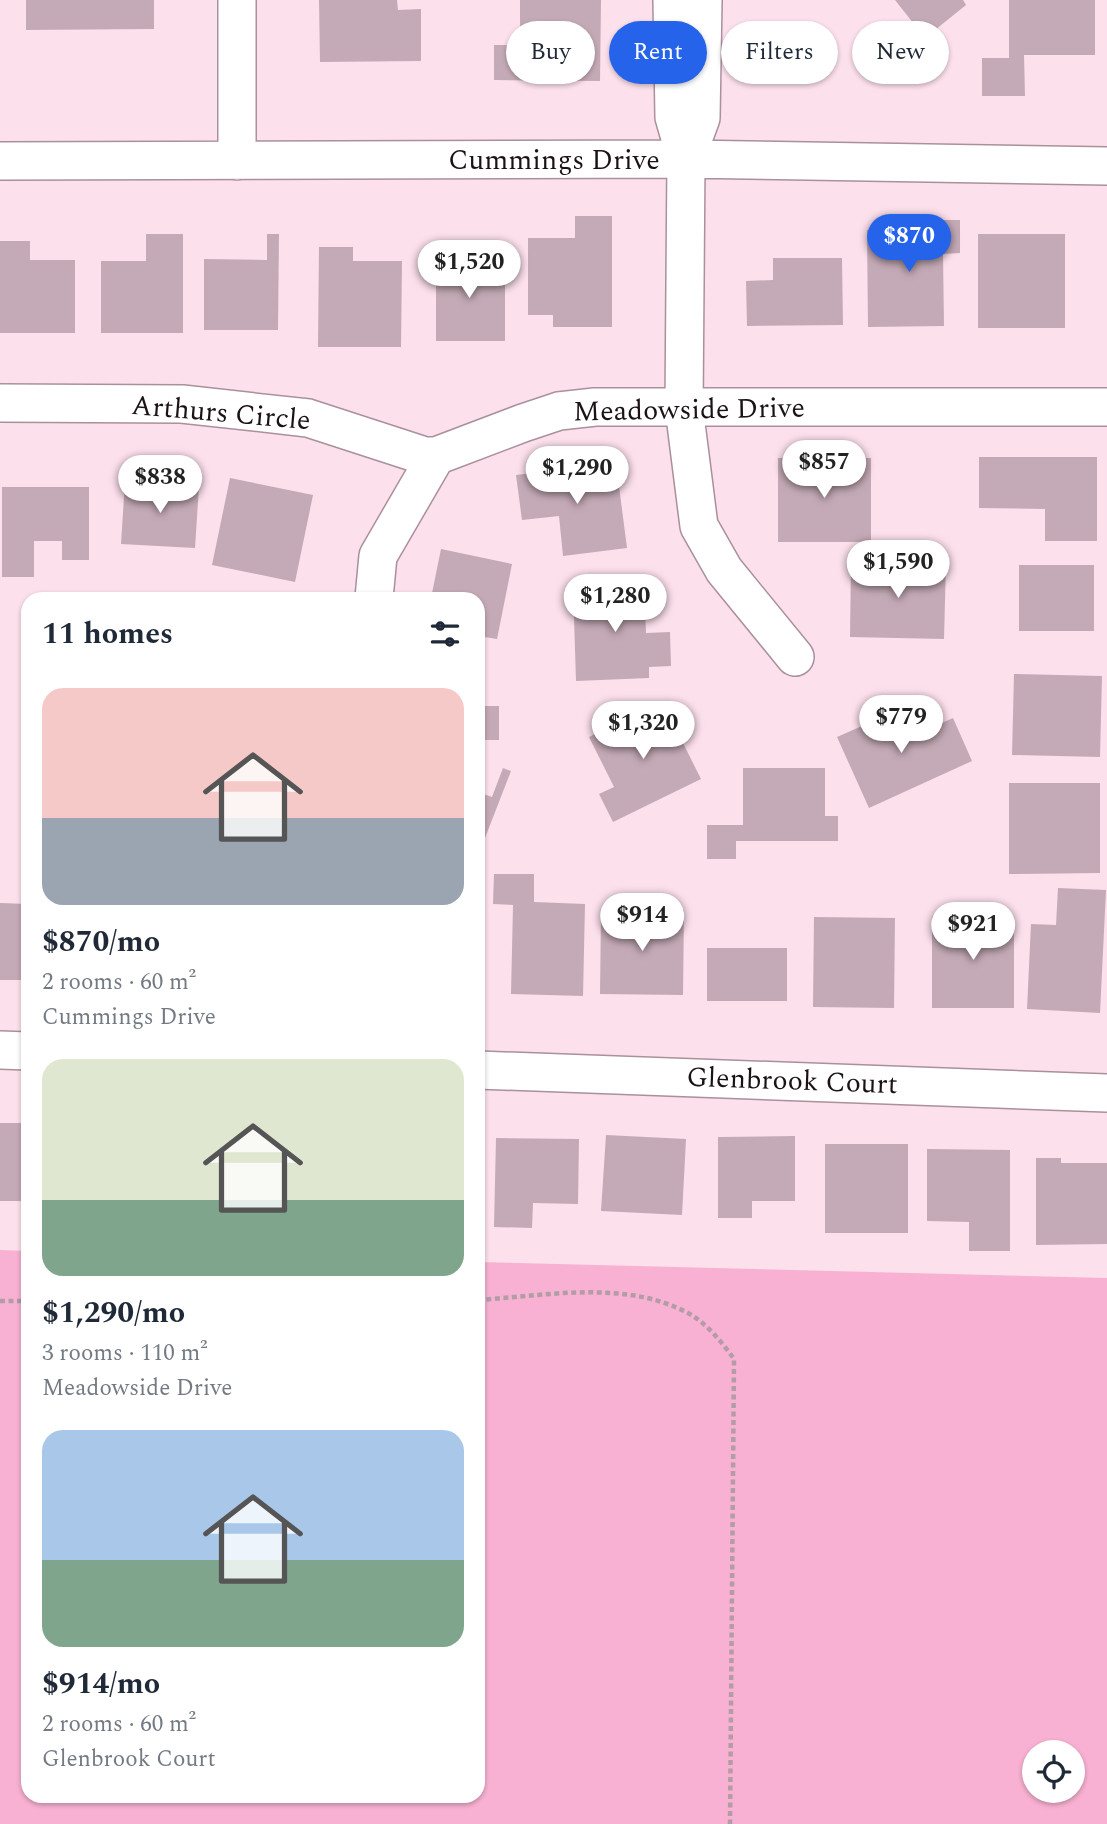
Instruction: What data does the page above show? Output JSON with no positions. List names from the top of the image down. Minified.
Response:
{"streets":{"street":["Cummings Drive","Meadowside Drive","Arthurs Circle","Glenbrook Court"]},"crossings":[["Meadowside Drive","Arthurs Circle"]],"page":{"chip":["Buy","Rent","Filters","New"],"price":["$870","$1,520","$857","$1,290","$838","$1,590","$1,280","$779","$1,320","$914","$921"],"heading":"11 homes","list":[{"name":"$870/mo","note":"2 rooms · 60 m² · Cummings Drive"},{"name":"$1,290/mo","note":"3 rooms · 110 m² · Meadowside Drive"},{"name":"$914/mo","note":"2 rooms · 60 m² · Glenbrook Court"}]}}
